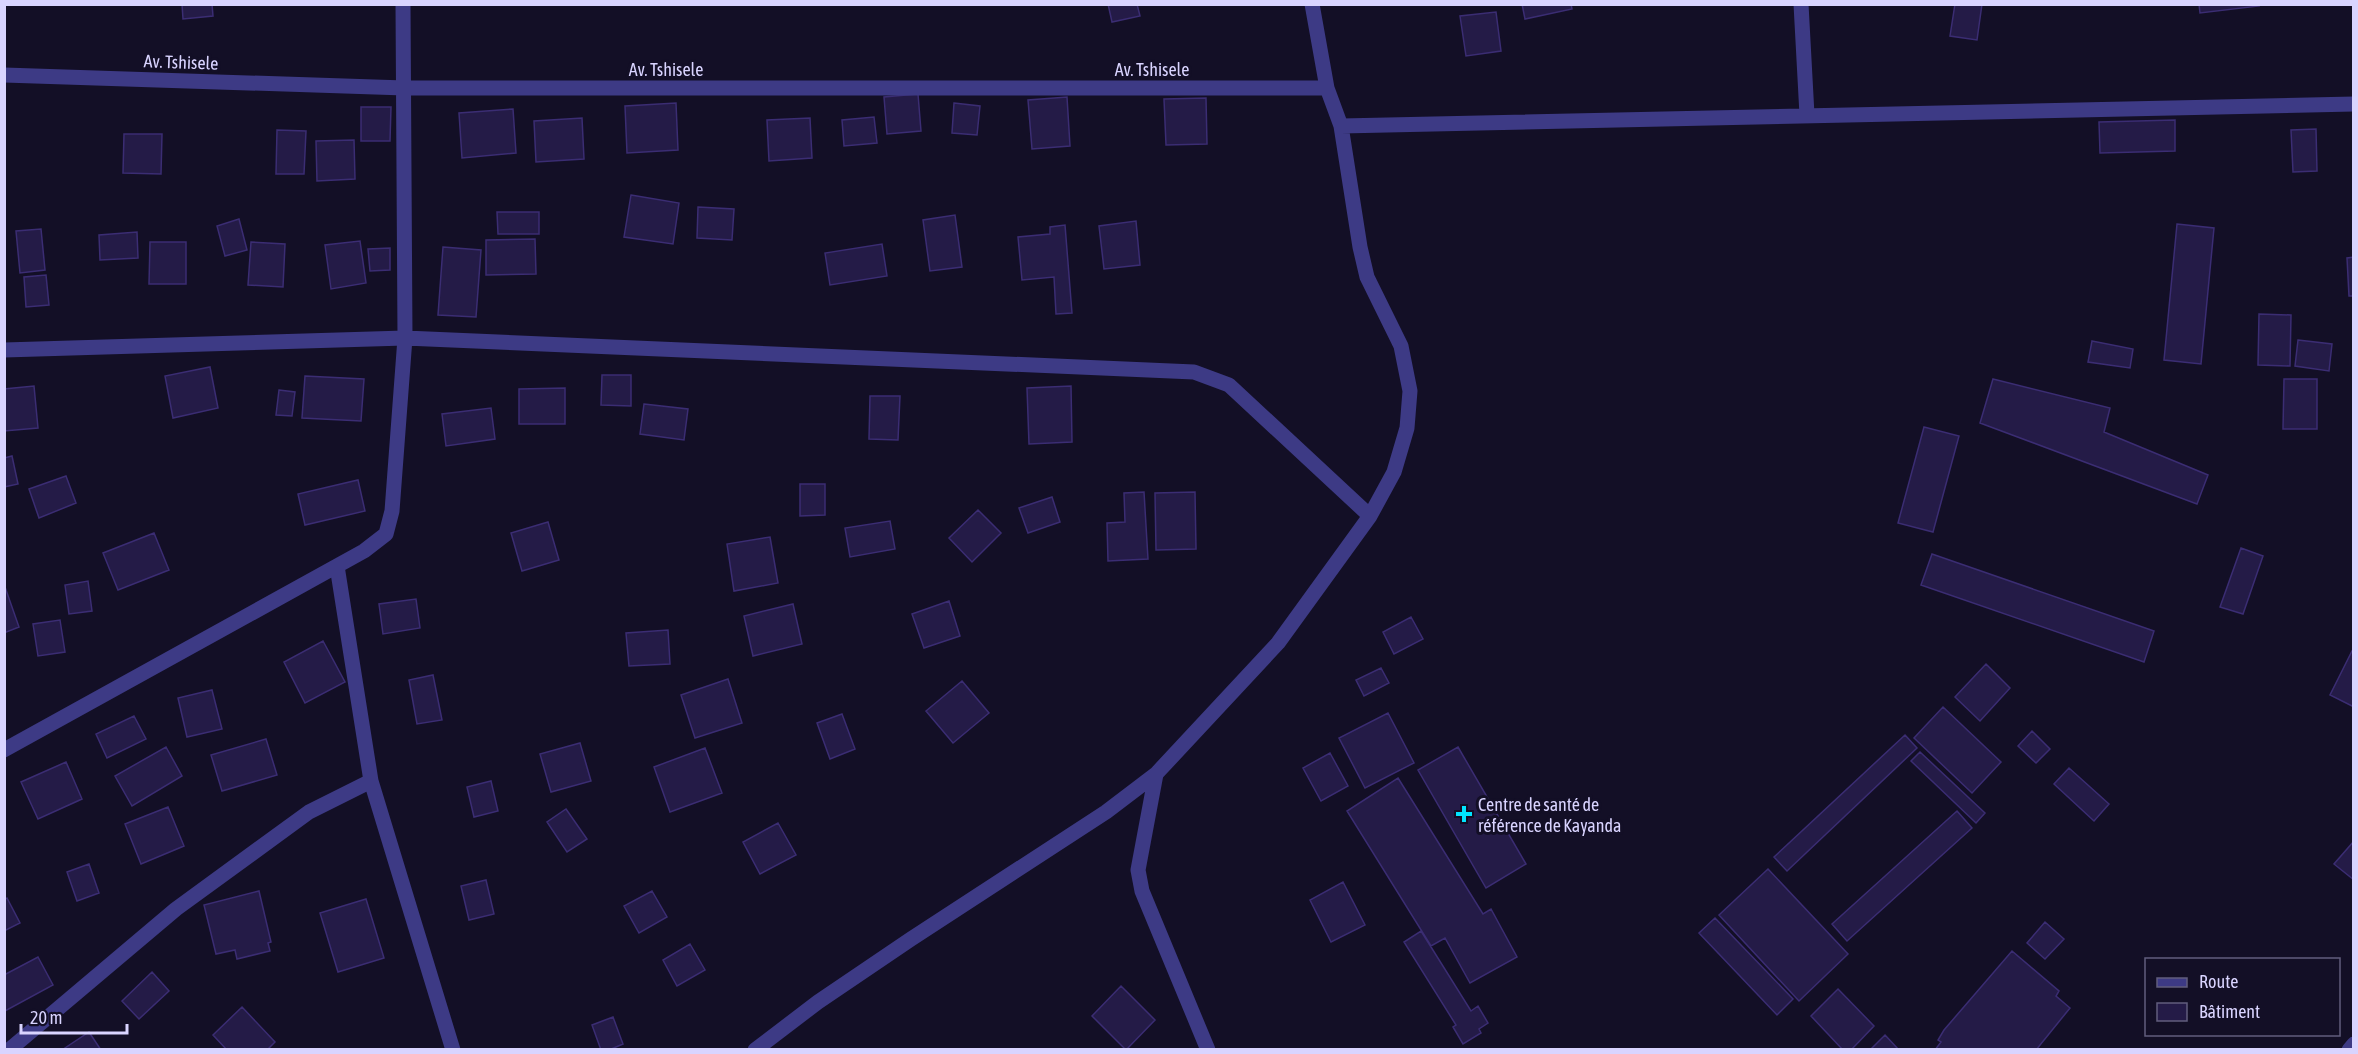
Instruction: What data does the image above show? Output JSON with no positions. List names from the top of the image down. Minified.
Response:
{"streets":{"street":["Av. Tshisele"]},"places":{"health":["Centre de santé de référence de Kayanda"]},"legend":["Route","Bâtiment"],"scale_bar":"20 m"}
